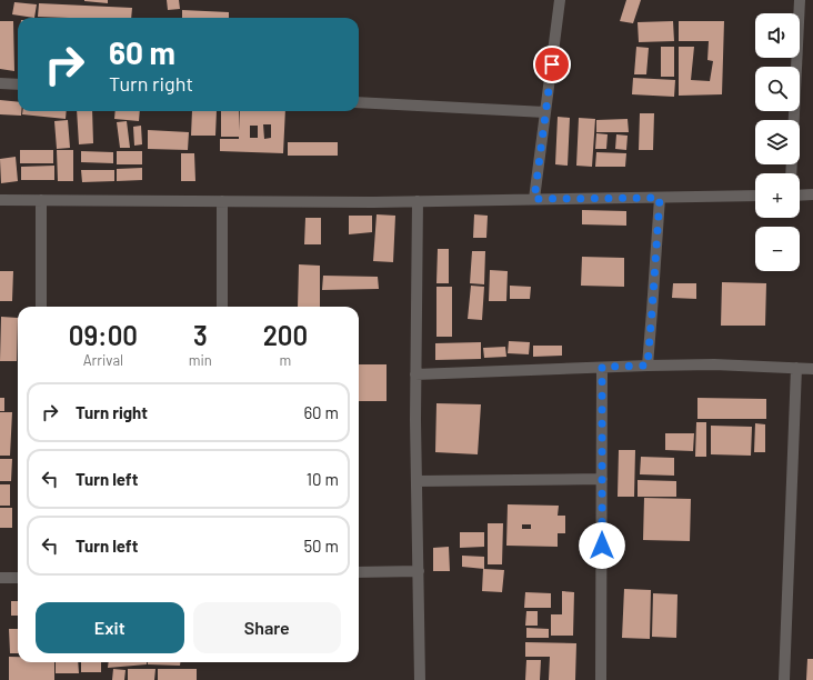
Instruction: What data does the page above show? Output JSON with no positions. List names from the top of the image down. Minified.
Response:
{"page":{"map_buttons":["+","−"],"turn":["60 m","Turn right"],"eta":["09:00","Arrival","3","min","200","m"],"list":[{"name":"Turn right","value":"60 m"},{"name":"Turn left","value":"10 m"},{"name":"Turn left","value":"50 m"}],"buttons":["Exit","Share"]}}
